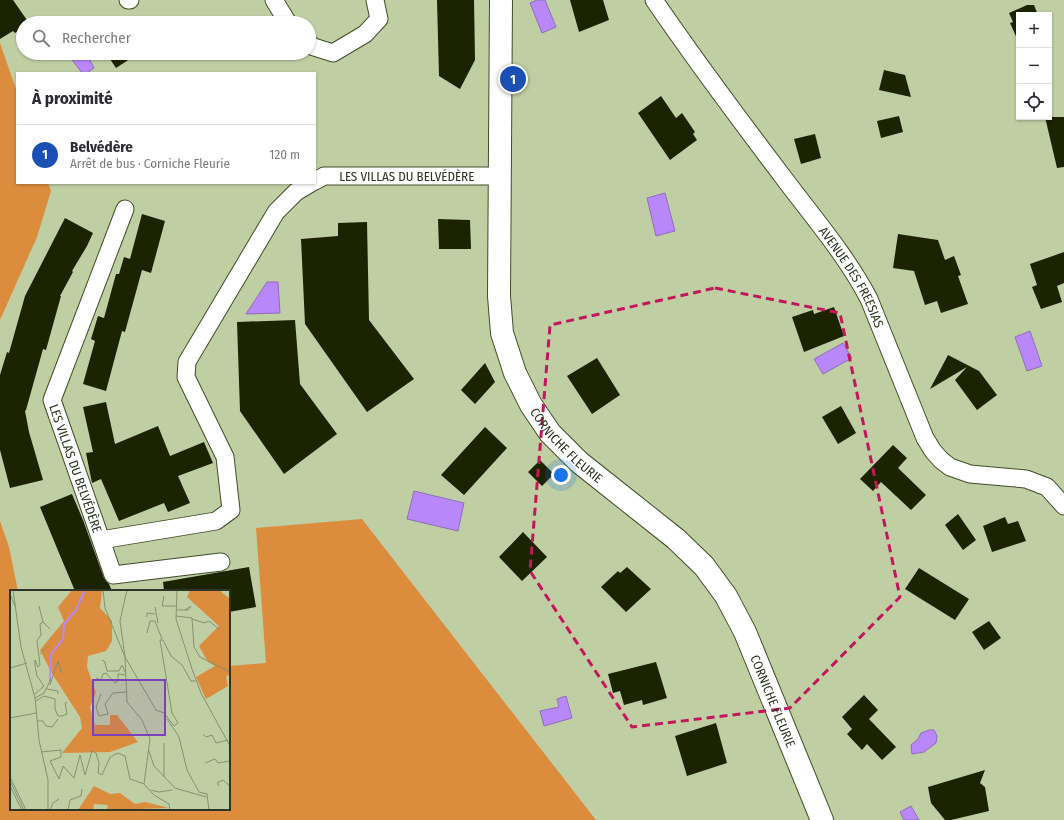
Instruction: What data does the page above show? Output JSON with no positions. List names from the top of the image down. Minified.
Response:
{"streets":{"main road":["CORNICHE FLEURIE"],"street":["LES VILLAS DU BELVÉDÈRE","AVENUE DES FREESIAS"]},"crossings":[["LES VILLAS DU BELVÉDÈRE","CORNICHE FLEURIE"]],"page":{"map_buttons":["+","−"],"search":"Rechercher","pins":"1","heading":"À proximité","list":[{"mark":"1","name":"Belvédère","note":"Arrêt de bus · Corniche Fleurie","value":"120 m"}]}}
